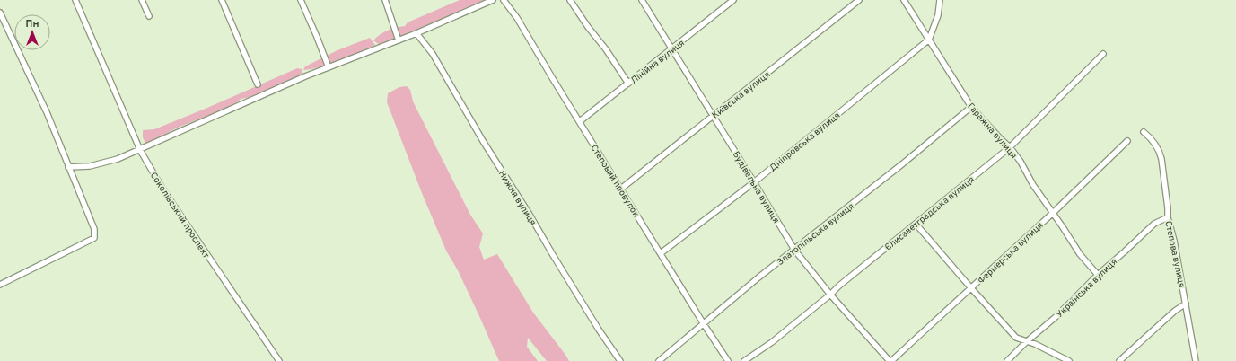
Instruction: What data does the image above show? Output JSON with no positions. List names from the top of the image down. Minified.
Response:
{"streets":{"street":["Лінійна вулиця","Київська вулиця","Гаражна вулиця","Дніпровська вулиця","Степовий провулок","Будівельна вулиця","Нижня вулиця","Єлисаветградська вулиця","Соколівський проспект","Златопільська вулиця","Фермерська вулиця","Степова вулиця","Українська вулиця"]},"crossings":[["Лінійна вулиця","Степовий провулок"],["Лінійна вулиця","Будівельна вулиця"],["Київська вулиця","Степовий провулок"],["Київська вулиця","Будівельна вулиця"],["Гаражна вулиця","Дніпровська вулиця"],["Гаражна вулиця","Єлисаветградська вулиця"],["Гаражна вулиця","Златопільська вулиця"],["Гаражна вулиця","Фермерська вулиця"],["Гаражна вулиця","Українська вулиця"],["Дніпровська вулиця","Степовий провулок"],["Дніпровська вулиця","Будівельна вулиця"],["Степовий провулок","Златопільська вулиця"],["Будівельна вулиця","Єлисаветградська вулиця"],["Будівельна вулиця","Златопільська вулиця"],["Будівельна вулиця","Фермерська вулиця"],["Степова вулиця","Українська вулиця"]],"north":"top"}
